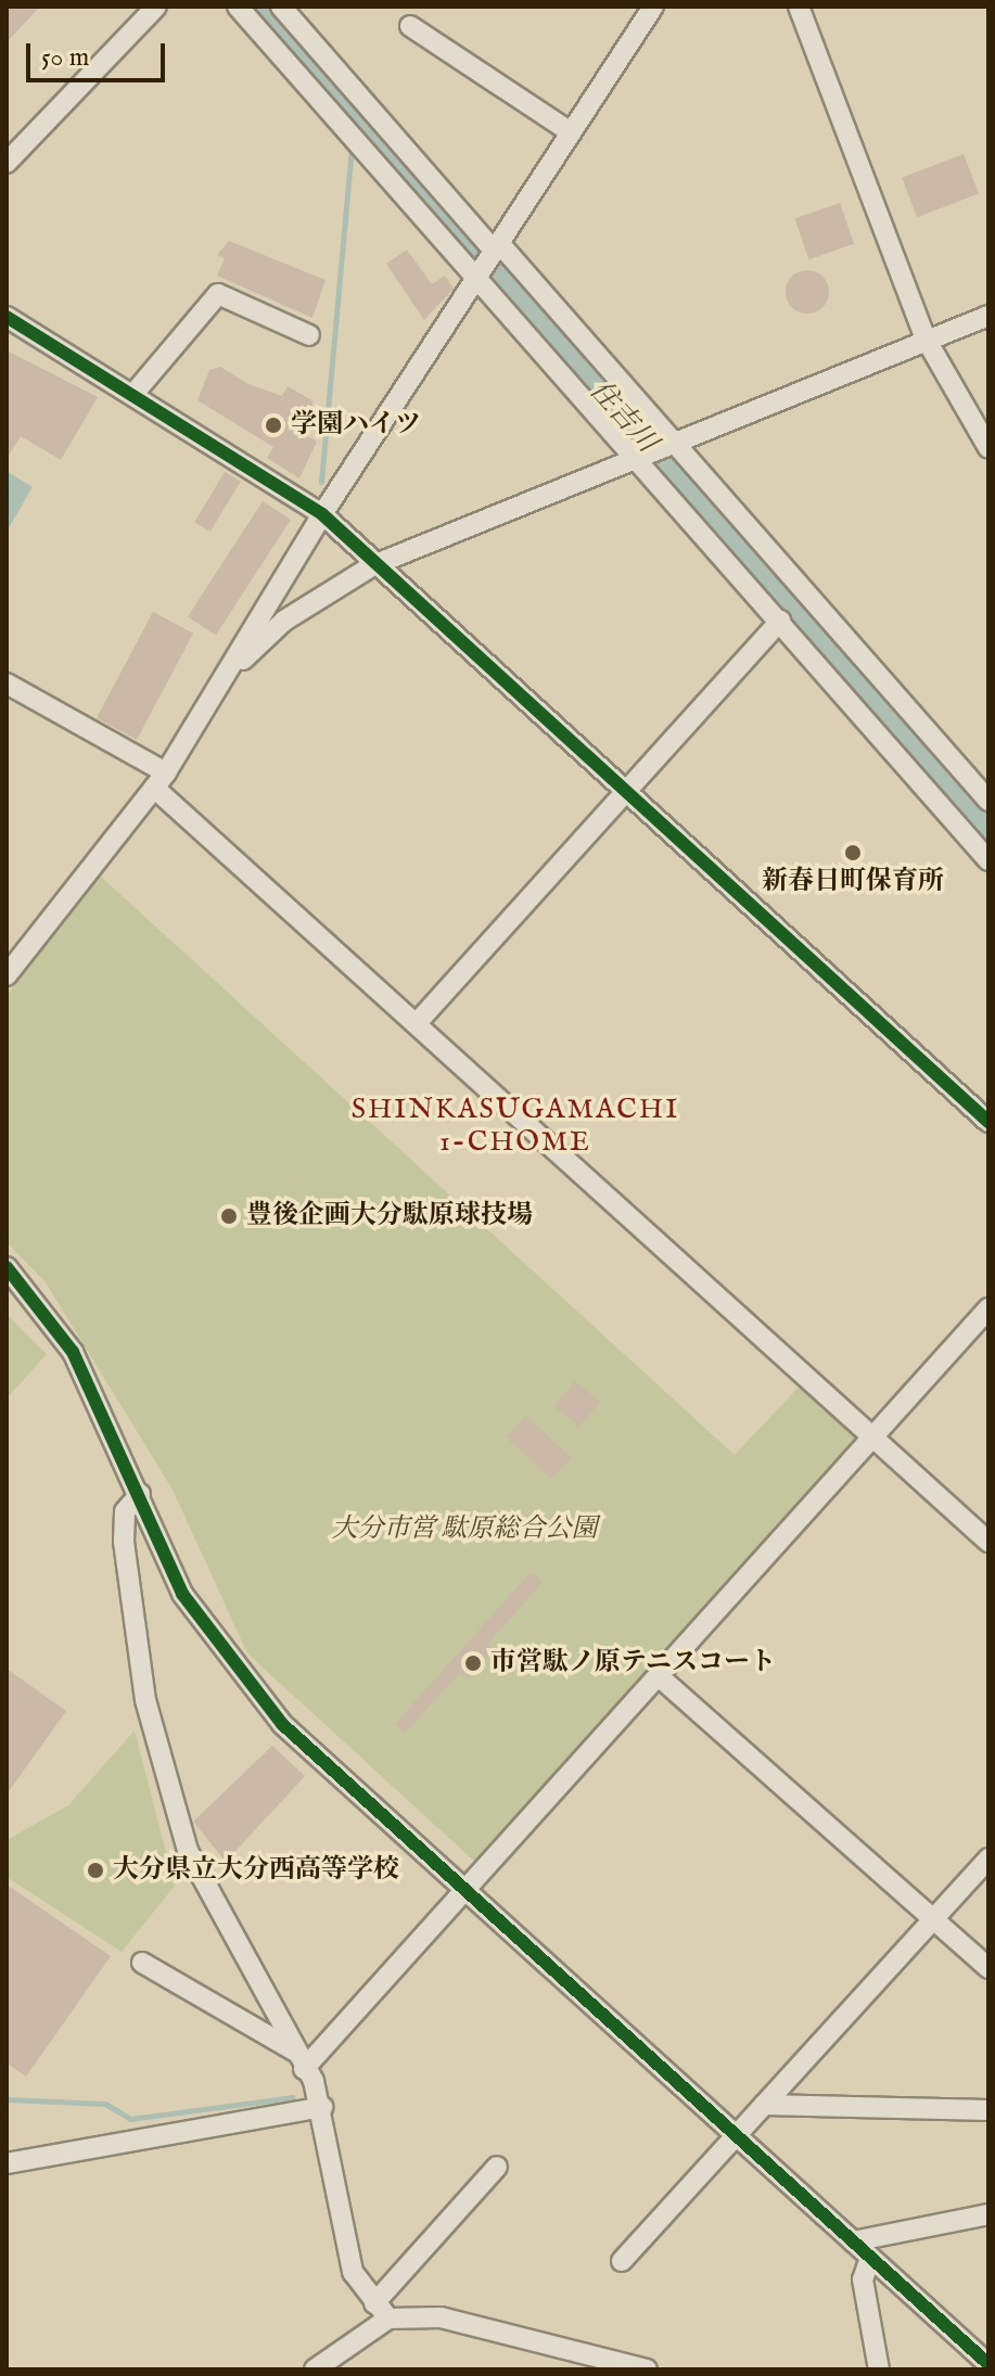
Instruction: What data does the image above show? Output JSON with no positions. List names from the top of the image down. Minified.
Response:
{"districts":["SHINKASUGAMACHI 1-CHOME"],"water":["住吉川"],"parks":["大分市営 駄原総合公園"],"places":["学園ハイツ","新春日町保育所","豊後企画大分駄原球技場","市営駄ノ原テニスコート","大分県立大分西高等学校"],"scale_bar":"50 m"}
